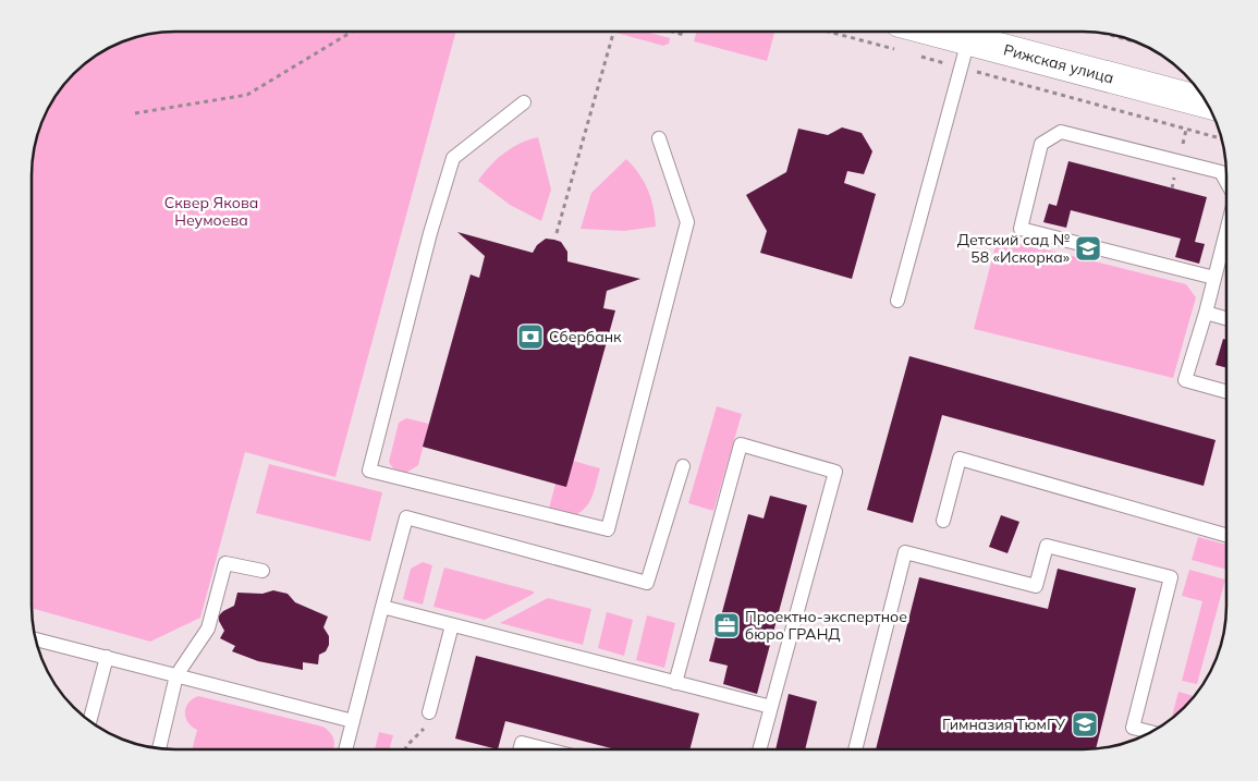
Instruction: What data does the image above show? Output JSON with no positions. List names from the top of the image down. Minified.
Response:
{"streets":{"street":["Рижская улица"]},"parks":["Сквер Якова Неумоева"],"places":{"school or university":["Детский сад № 58 «Искорка»","Гимназия ТюмГУ"],"bank":["Сбербанк"],"office":["Проектно-экспертное бюро ГРАНД"]}}
